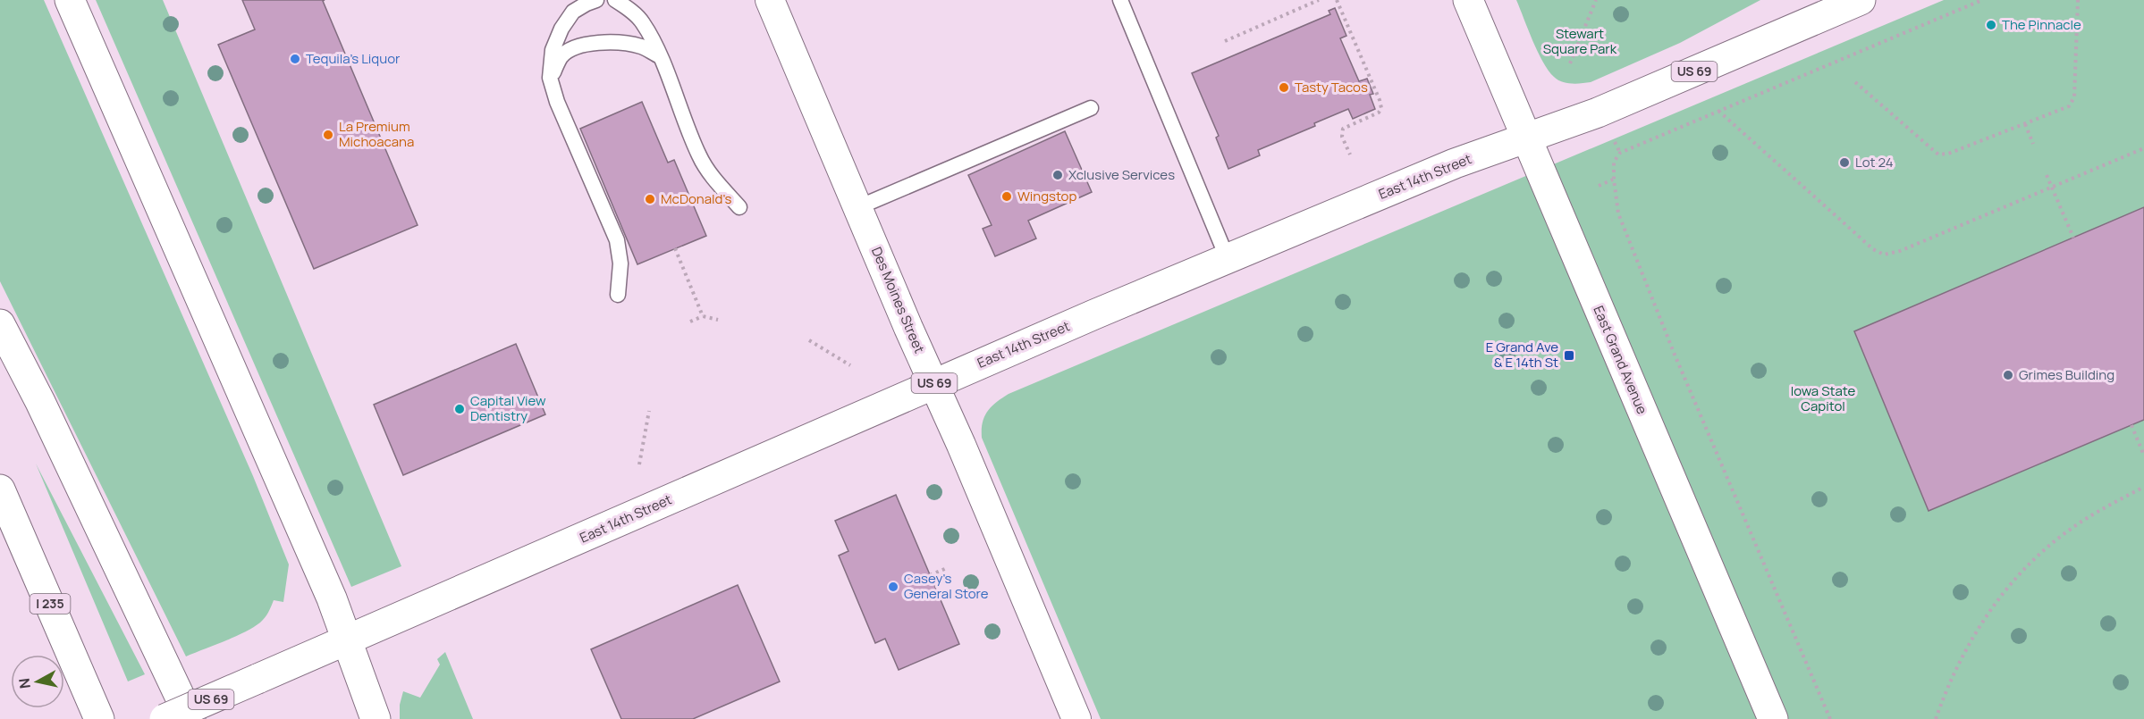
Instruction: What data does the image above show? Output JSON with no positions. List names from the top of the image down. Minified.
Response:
{"streets":{"main road":["US 69","East 14th Street","East Grand Avenue","I 235"],"street":["Des Moines Street"]},"crossings":[["East 14th Street","Des Moines Street"],["East 14th Street","East Grand Avenue"]],"parks":["Stewart Square Park","Iowa State Capitol"],"places":{"other":["The Pinnacle","Tequila's Liquor","Tasty Tacos","La Premium Michoacana","Lot 24","Xclusive Services","Wingstop","McDonald's","Grimes Building","Capital View Dentistry","Casey's General Store"],"transit":["E Grand Ave & E 14th St"]},"north":"left"}
